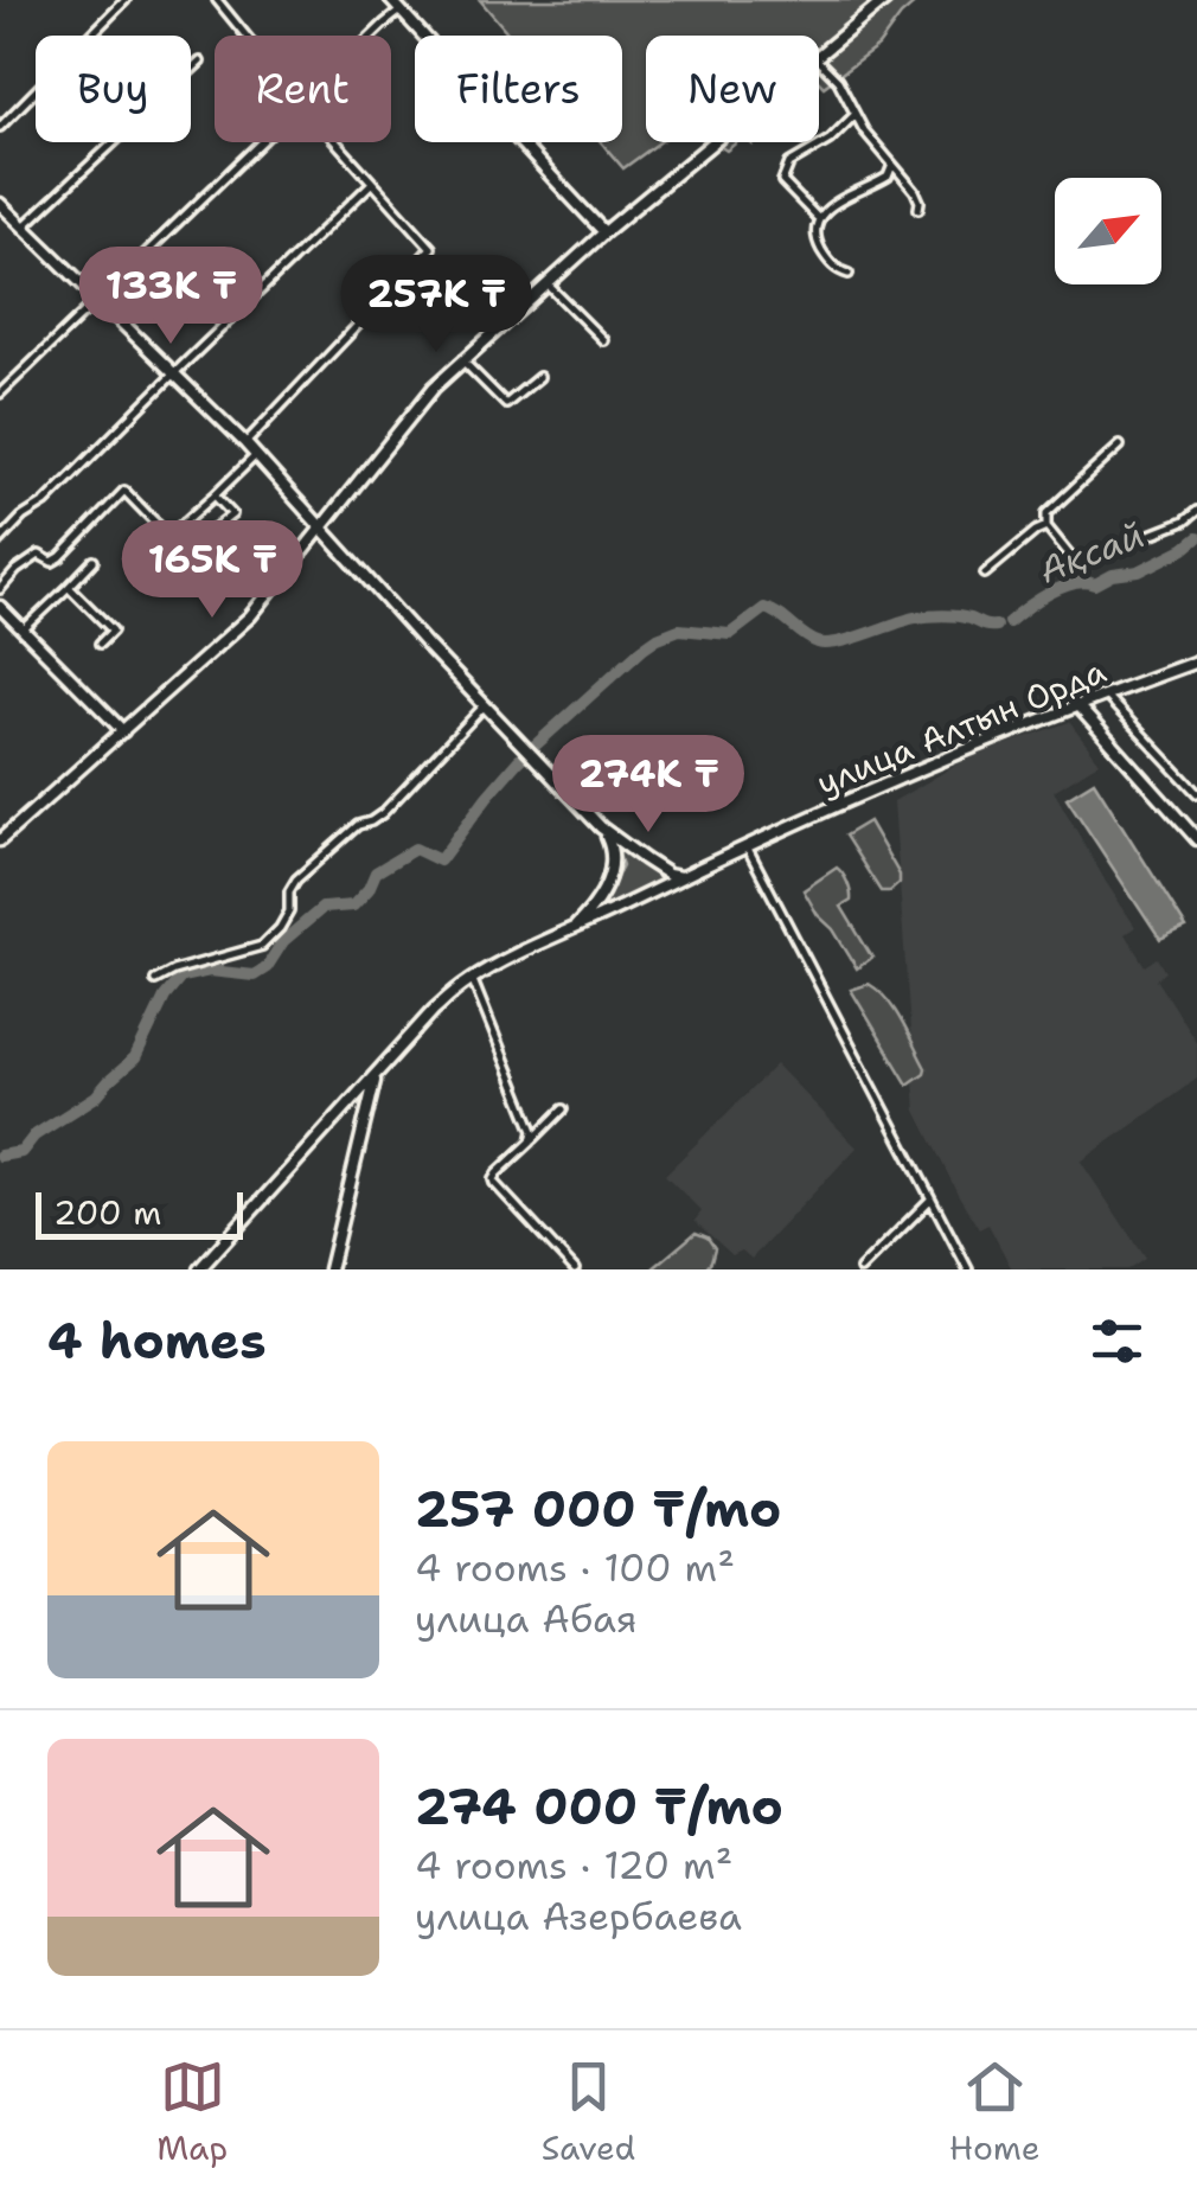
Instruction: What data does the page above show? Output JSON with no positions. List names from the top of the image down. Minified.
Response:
{"streets":{"main road":["улица Алтын Орда"]},"water":["Ақсай"],"scale_bar":"200 m","north":"top right","page":{"chip":["Buy","Rent","Filters","New"],"price":["133K ₸","257K ₸","165K ₸","274K ₸"],"scale":"200 m","heading":"4 homes","list":[{"name":"257 000 ₸/mo","note":"4 rooms · 100 m² · улица Абая"},{"name":"274 000 ₸/mo","note":"4 rooms · 120 m² · улица Азербаева"}],"tabs":["Map","Saved","Home"]}}
